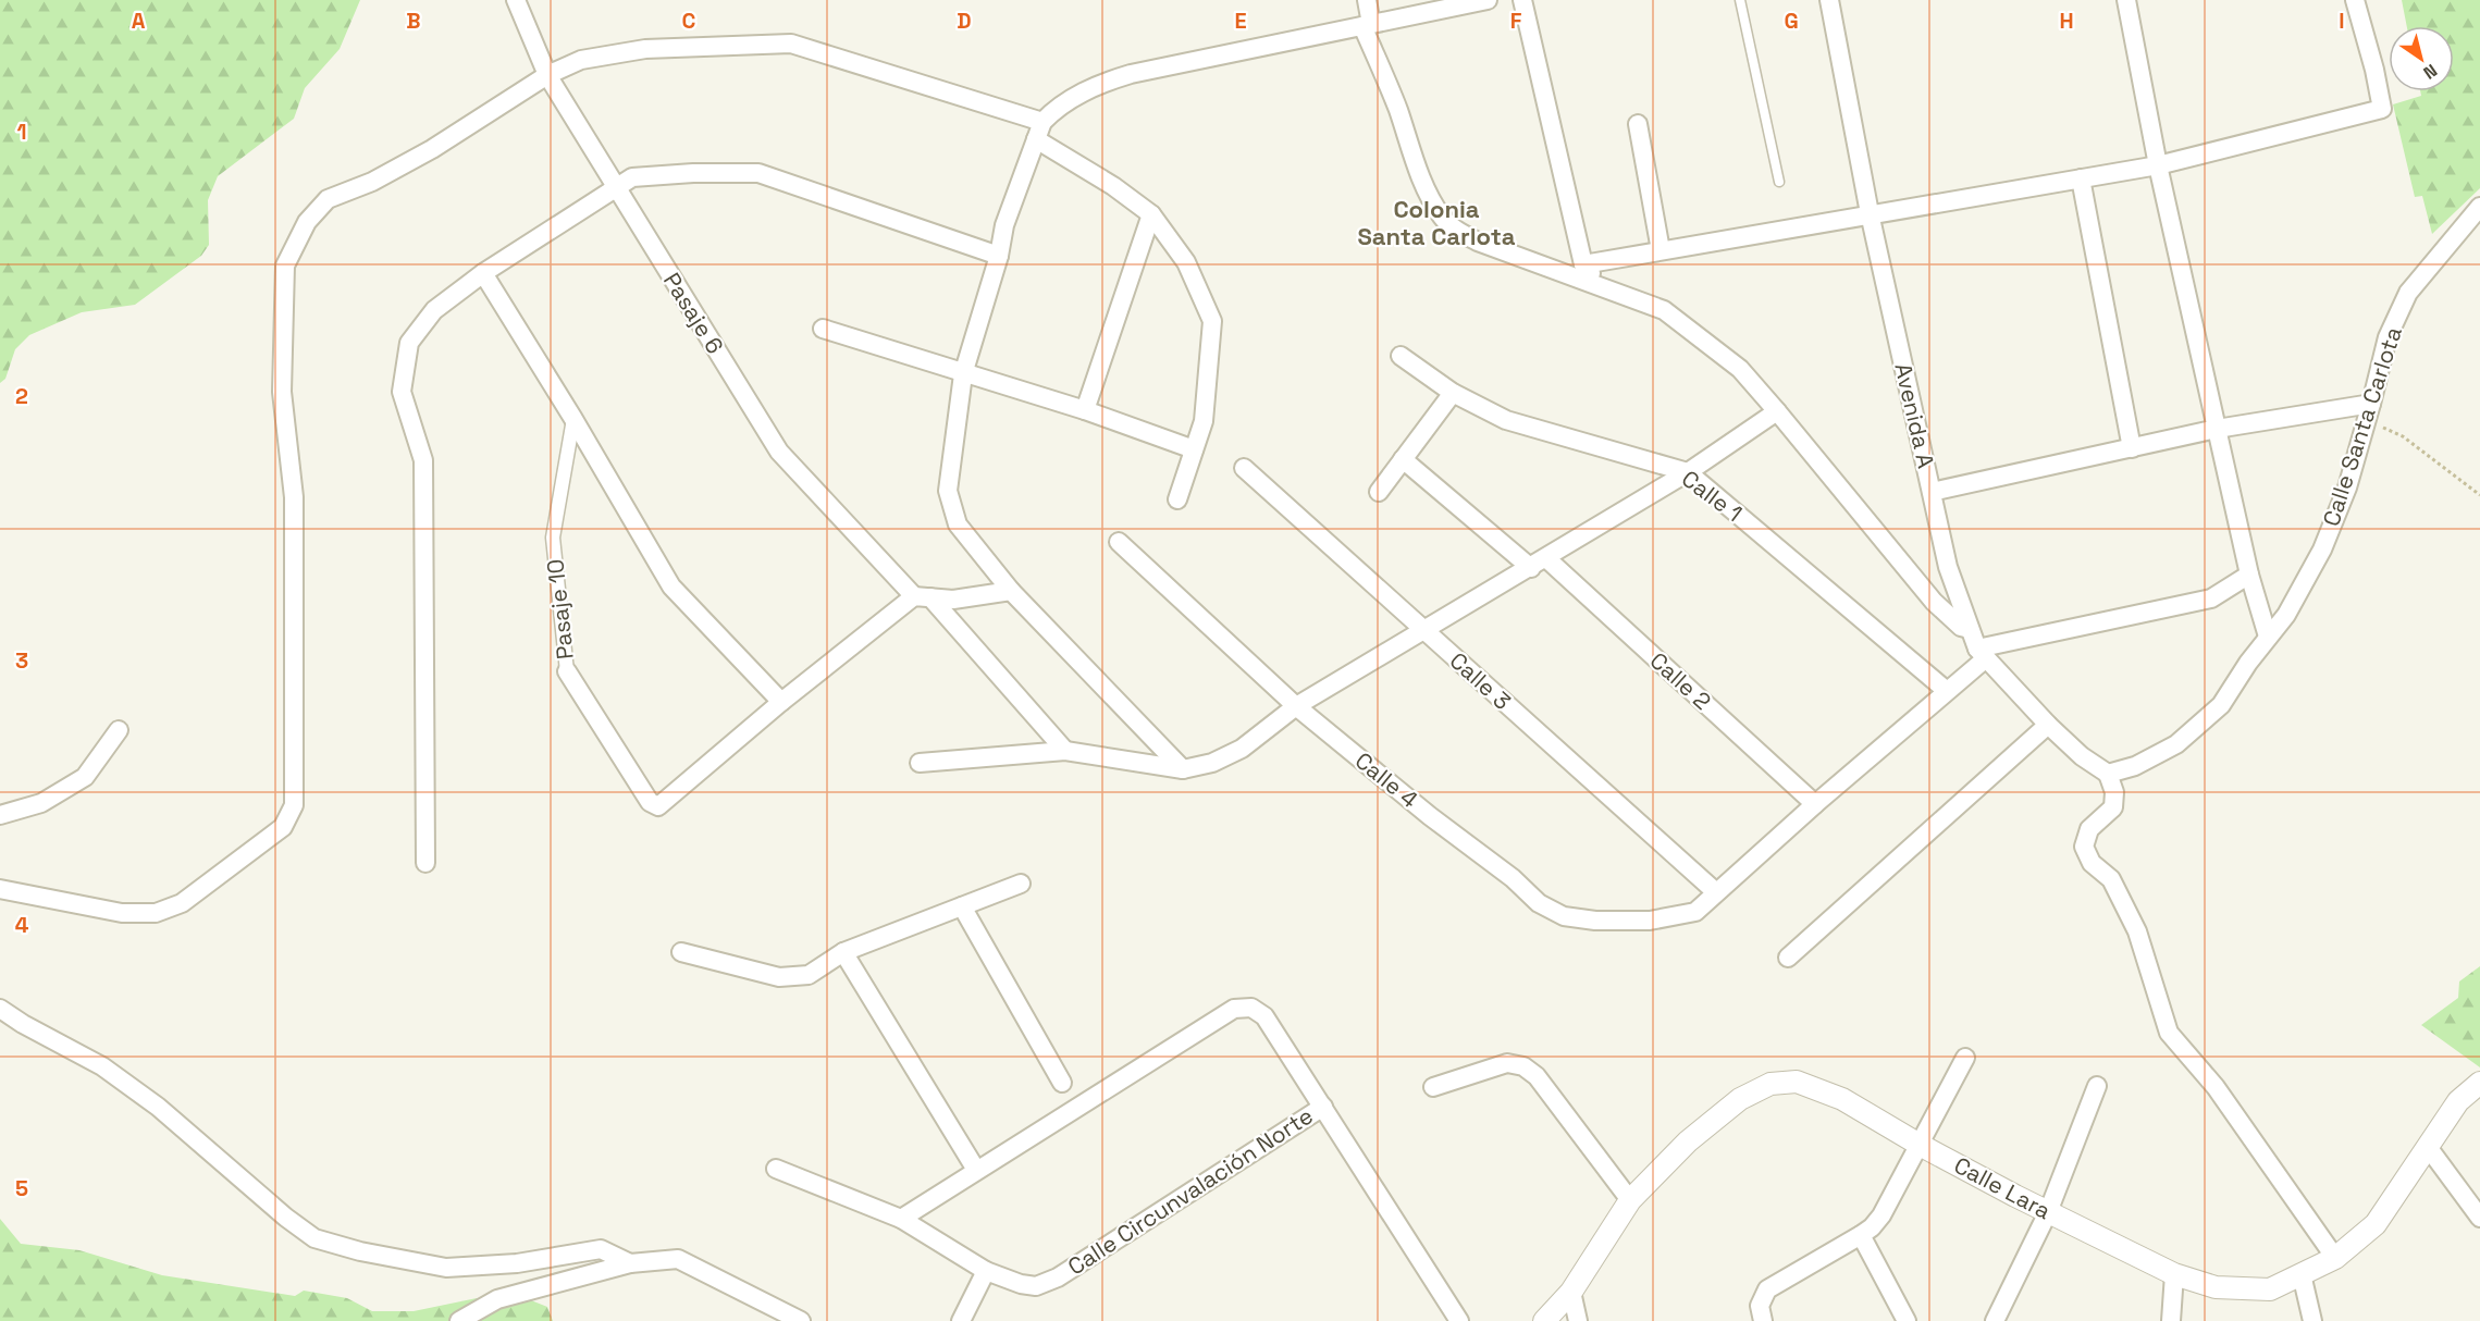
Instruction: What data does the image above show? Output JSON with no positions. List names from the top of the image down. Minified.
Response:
{"streets":{"street":["Pasaje 6","Avenida A","Calle Santa Carlota","Calle 1","Pasaje 10","Calle 3","Calle 2","Calle 4","Calle Lara","Calle Circunvalación Norte"]},"crossings":[["Avenida A","Calle Santa Carlota"],["Calle 3","Calle 4"]],"districts":["Colonia Santa Carlota"],"north":"bottom right","grid":{"columns":["A","B","C","D","E","F","G","H","I"],"rows":["1","2","3","4","5"]}}
